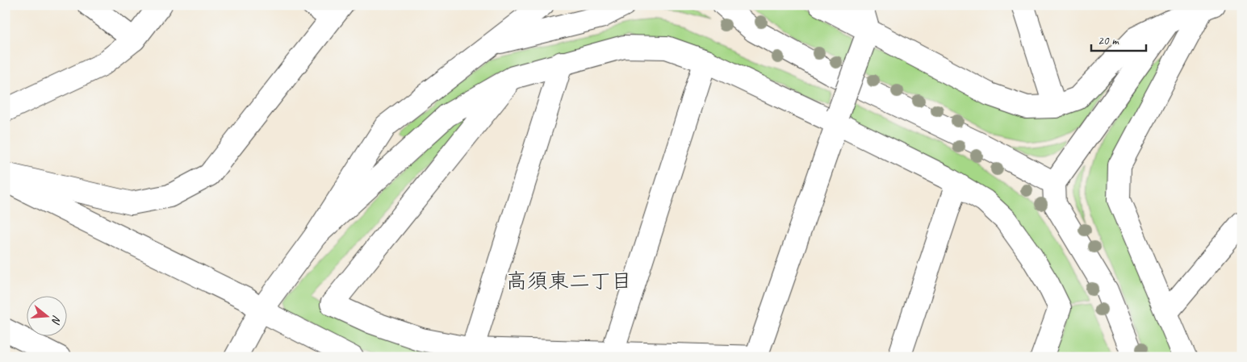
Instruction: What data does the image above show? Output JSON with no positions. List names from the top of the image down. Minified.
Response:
{"districts":["高須東二丁目"],"scale_bar":"20 m","north":"right"}
